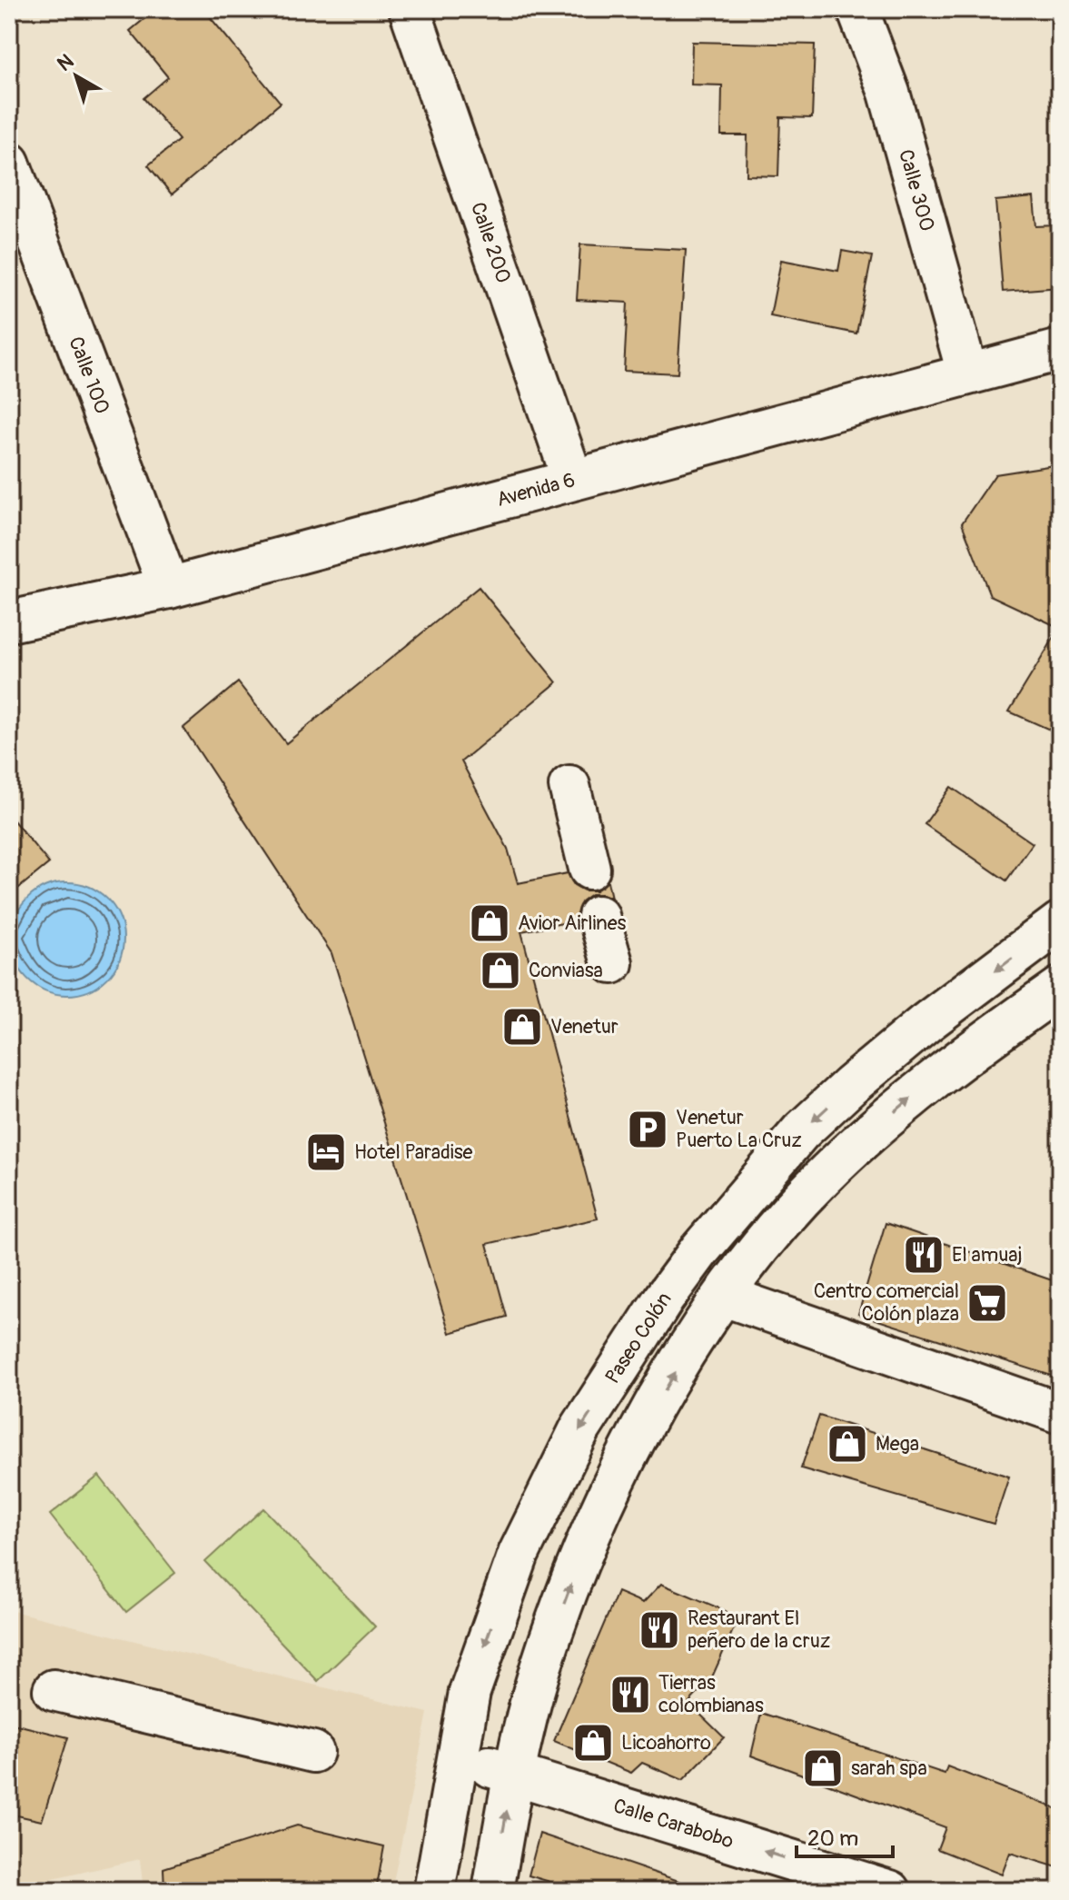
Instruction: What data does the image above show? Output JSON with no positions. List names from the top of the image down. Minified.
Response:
{"streets":{"street":["Calle 300","Calle 200","Calle 100","Avenida 6","Paseo Colón","Calle Carabobo"]},"crossings":[["Calle 300","Avenida 6"],["Calle 200","Avenida 6"],["Calle 100","Avenida 6"],["Paseo Colón","Calle Carabobo"]],"one_way":["Calle Carabobo"],"places":{"shop":["Avior Airlines","Conviasa","Venetur","Mega","Licoahorro","sarah spa"],"parking":["Venetur Puerto La Cruz"],"hotel":["Hotel Paradise"],"restaurant":["El amuaj","Restaurant El peñero de la cruz","Tierras colombianas"],"supermarket":["Centro comercial Colón plaza"]},"scale_bar":"20 m","north":"top left"}
